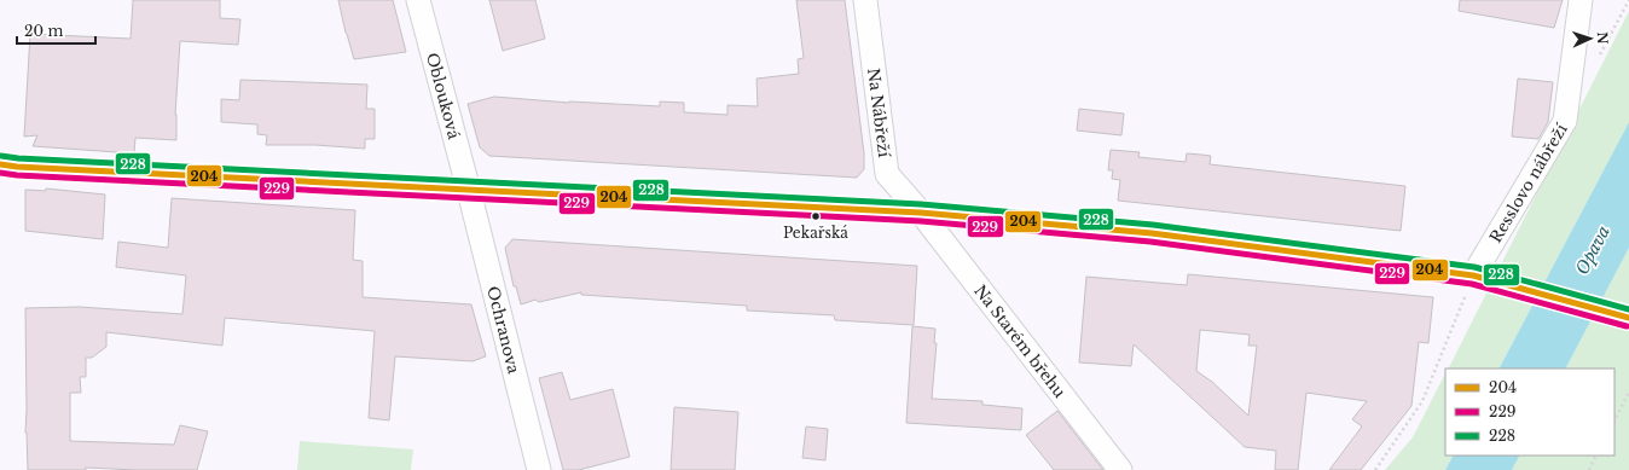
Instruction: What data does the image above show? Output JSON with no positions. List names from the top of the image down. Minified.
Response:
{"streets":{"street":["Oblouková","Na Nábřeží","Resslovo nábřeží","Ochranova","Na Starém břehu"]},"crossings":[["Oblouková","Ochranova"],["Na Nábřeží","Na Starém břehu"]],"water":["Opava"],"places":["Pekařská"],"lines":["transit line 228","transit line 204","transit line 229"],"legend":["204","229","228"],"scale_bar":"20 m","north":"right"}
